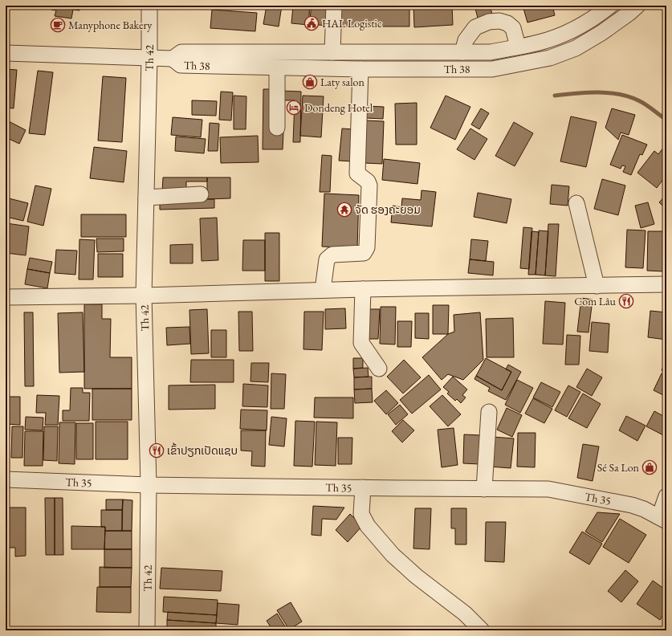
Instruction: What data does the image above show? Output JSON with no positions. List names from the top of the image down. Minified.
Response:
{"streets":{"street":["Th 42","Th 38","Th 35"]},"crossings":[["Th 42","Th 35"]],"places":{"public building":["HAL Logistic"],"cafe":["Manyphone Bakery"],"shop":["Laty salon","Sé Sa Lon"],"hotel":["Dondeng Hotel"],"temple":["ຈັດ ຮອງຄະຍອມ"],"restaurant":["Com Lâu","ເຂົ້າປຽກເປັດແຊບ"]}}
